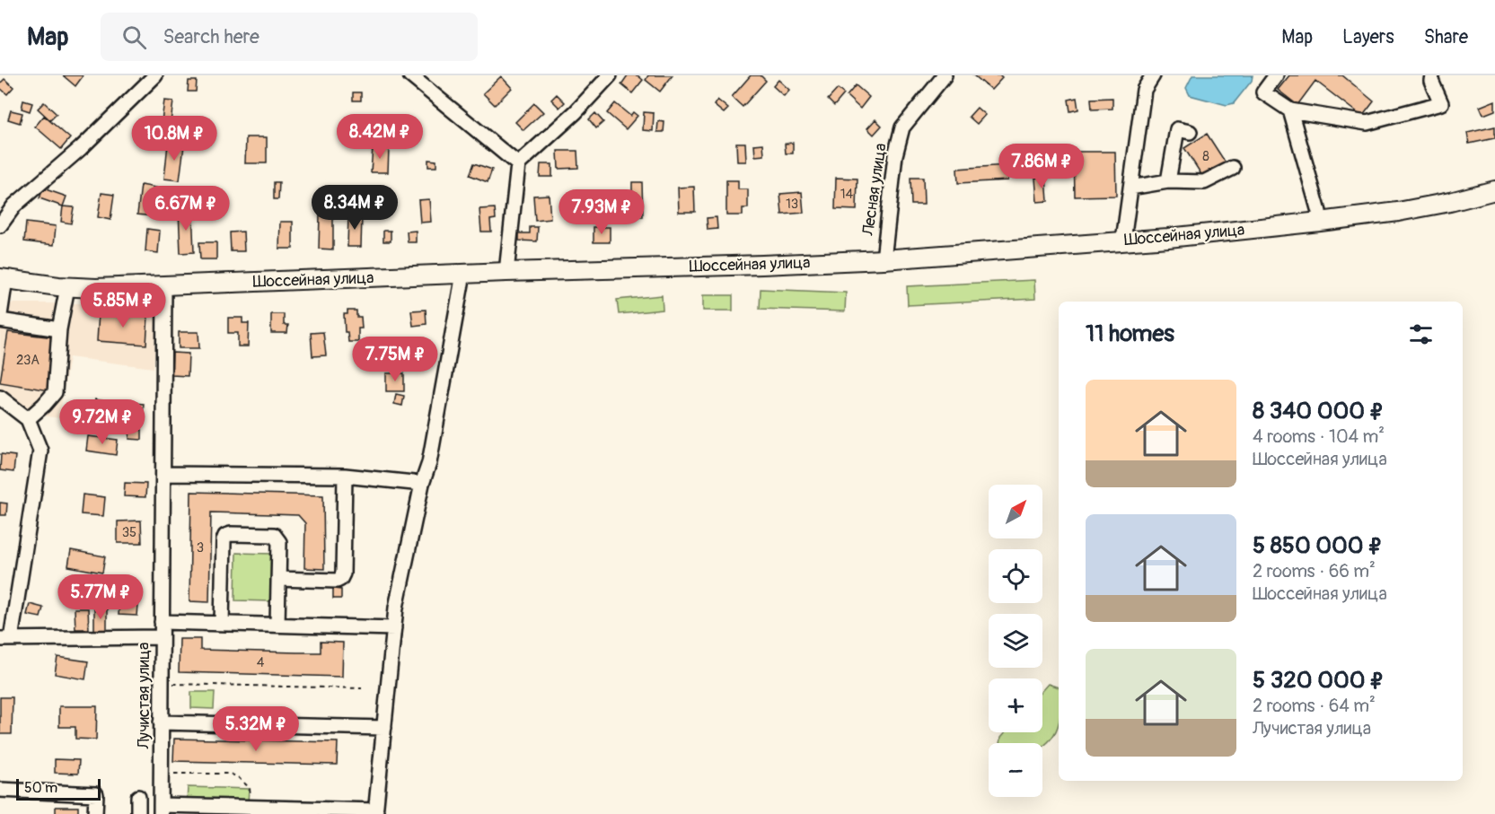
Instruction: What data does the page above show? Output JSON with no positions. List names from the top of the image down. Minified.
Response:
{"streets":{"main road":["Шоссейная улица"],"street":["Лесная улица","Лучистая улица"]},"crossings":[["Лесная улица","Шоссейная улица"],["Шоссейная улица","Лучистая улица"]],"house_numbers":["8","14","13","23А","35","3","4"],"scale_bar":"50 m","north":"top right","page":{"header":"Map","search":"Search here","nav":["Map","Layers","Share"],"price":["8.42M ₽","10.8M ₽","7.86M ₽","8.34M ₽","6.67M ₽","7.93M ₽","5.85M ₽","7.75M ₽","9.72M ₽","5.77M ₽","5.32M ₽"],"heading":"11 homes","list":[{"name":"8 340 000 ₽","note":"4 rooms · 104 m² · Шоссейная улица"},{"name":"5 850 000 ₽","note":"2 rooms · 66 m² · Шоссейная улица"},{"name":"5 320 000 ₽","note":"2 rooms · 64 m² · Лучистая улица"}],"map_buttons":["+","−"],"scale":"50 m"}}
